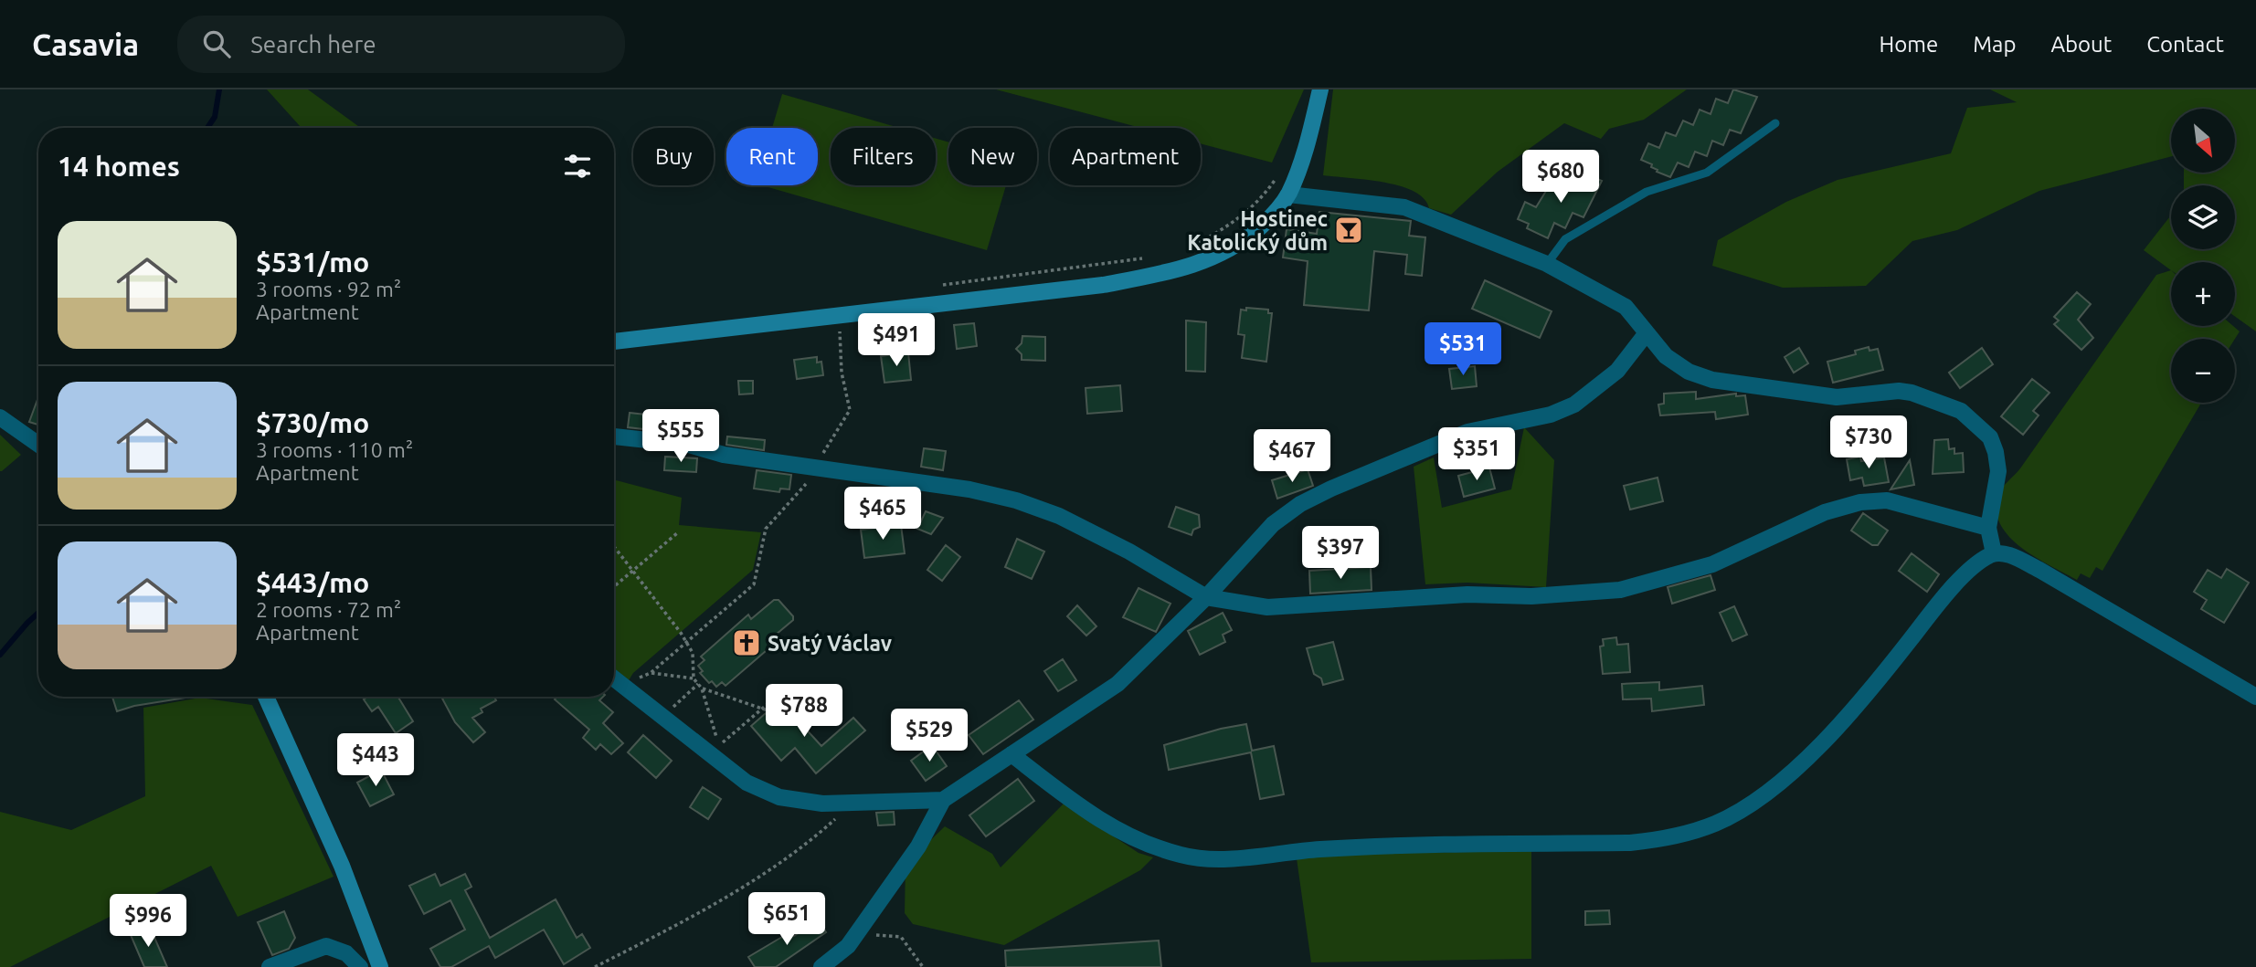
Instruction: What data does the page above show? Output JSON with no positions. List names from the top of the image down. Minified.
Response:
{"places":{"bar":["Hostinec Katolický dům"],"church":["Svatý Václav"]},"north":"bottom right","page":{"header":"Casavia","search":"Search here","nav":["Home","Map","About","Contact"],"map_buttons":["+","−"],"chip":["Buy","Rent","Filters","New","Apartment"],"heading":"14 homes","price":["$680","$491","$531","$555","$730","$351","$467","$465","$397","$788","$529","$443","$651","$996"],"list":[{"name":"$531/mo","note":"3 rooms · 92 m² · Apartment"},{"name":"$730/mo","note":"3 rooms · 110 m² · Apartment"},{"name":"$443/mo","note":"2 rooms · 72 m² · Apartment"}]}}
